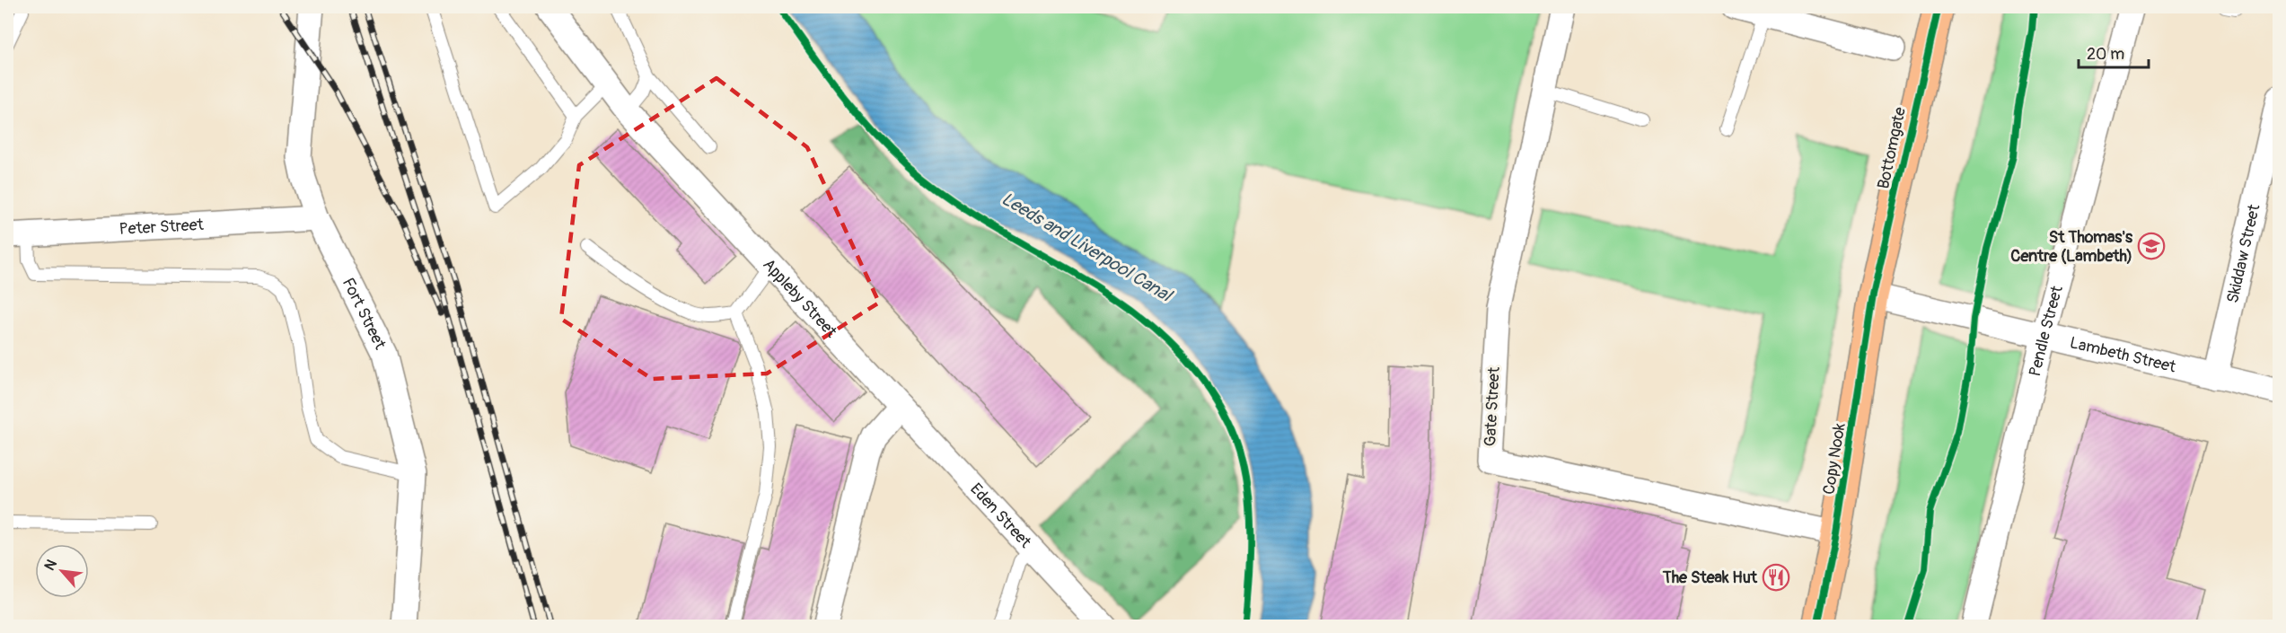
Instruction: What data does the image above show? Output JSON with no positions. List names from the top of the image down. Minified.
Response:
{"streets":{"highway":["Bottomgate","Copy Nook"],"street":["Peter Street","Skiddaw Street","Appleby Street","Fort Street","Pendle Street","Lambeth Street","Gate Street","Eden Street"]},"crossings":[["Bottomgate","Lambeth Street"],["Bottomgate","Copy Nook"],["Peter Street","Fort Street"],["Skiddaw Street","Lambeth Street"],["Appleby Street","Eden Street"],["Pendle Street","Lambeth Street"],["Lambeth Street","Copy Nook"],["Gate Street","Copy Nook"]],"water":["Leeds and Liverpool Canal"],"places":{"school or university":["St Thomas's Centre (Lambeth)"],"restaurant":["The Steak Hut"]},"scale_bar":"20 m","north":"top left"}
